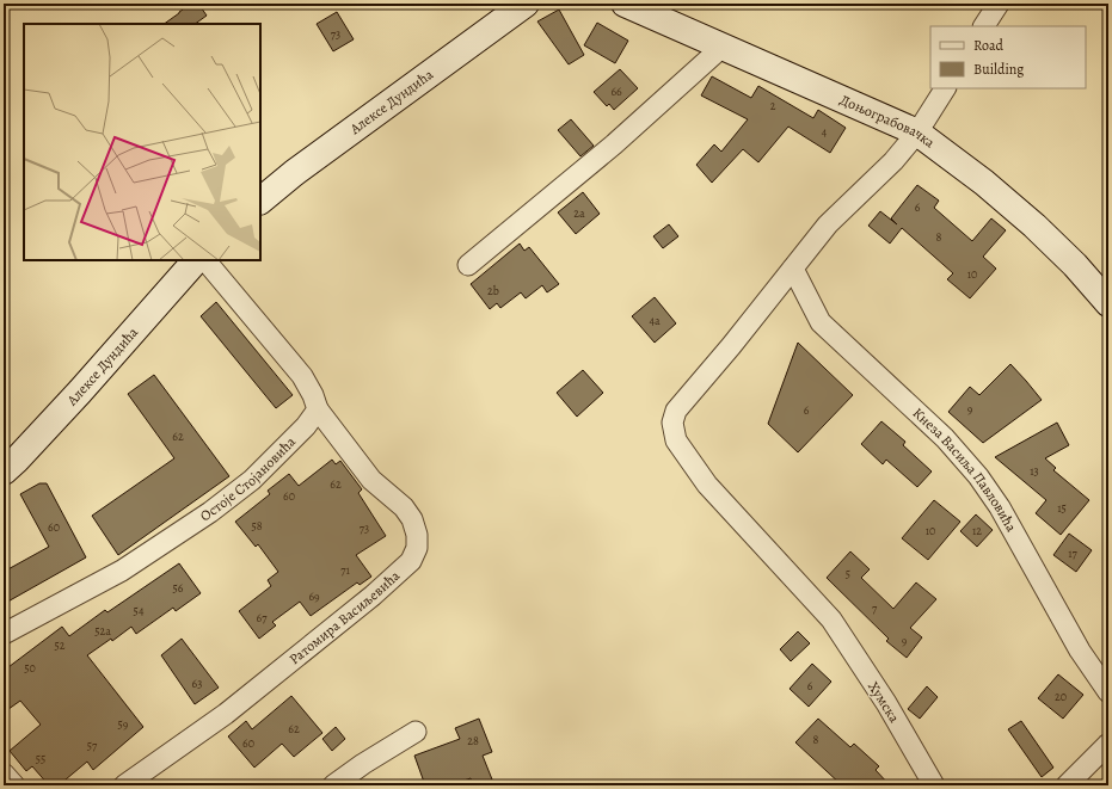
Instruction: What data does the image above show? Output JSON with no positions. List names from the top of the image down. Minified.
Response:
{"streets":{"street":["Алексе Дундића","Доњограбовачка","Кнеза Васиља Павловића","Остоје Стојановића","Ратомира Васиљевића","Хумска"]},"crossings":[["Доњограбовачка","Хумска"],["Кнеза Васиља Павловића","Хумска"],["Остоје Стојановића","Ратомира Васиљевића"]],"house_numbers":["73","66","2","4","6","2a","8","10","2b","4a","9","6","62","13","62","60","15","58","60","73","10","12","17","71","5","56","69","7","54","67","52a","9","52","50","63","6","20","59","62","8","28","60","57","55"],"legend":["Road","Building"]}
